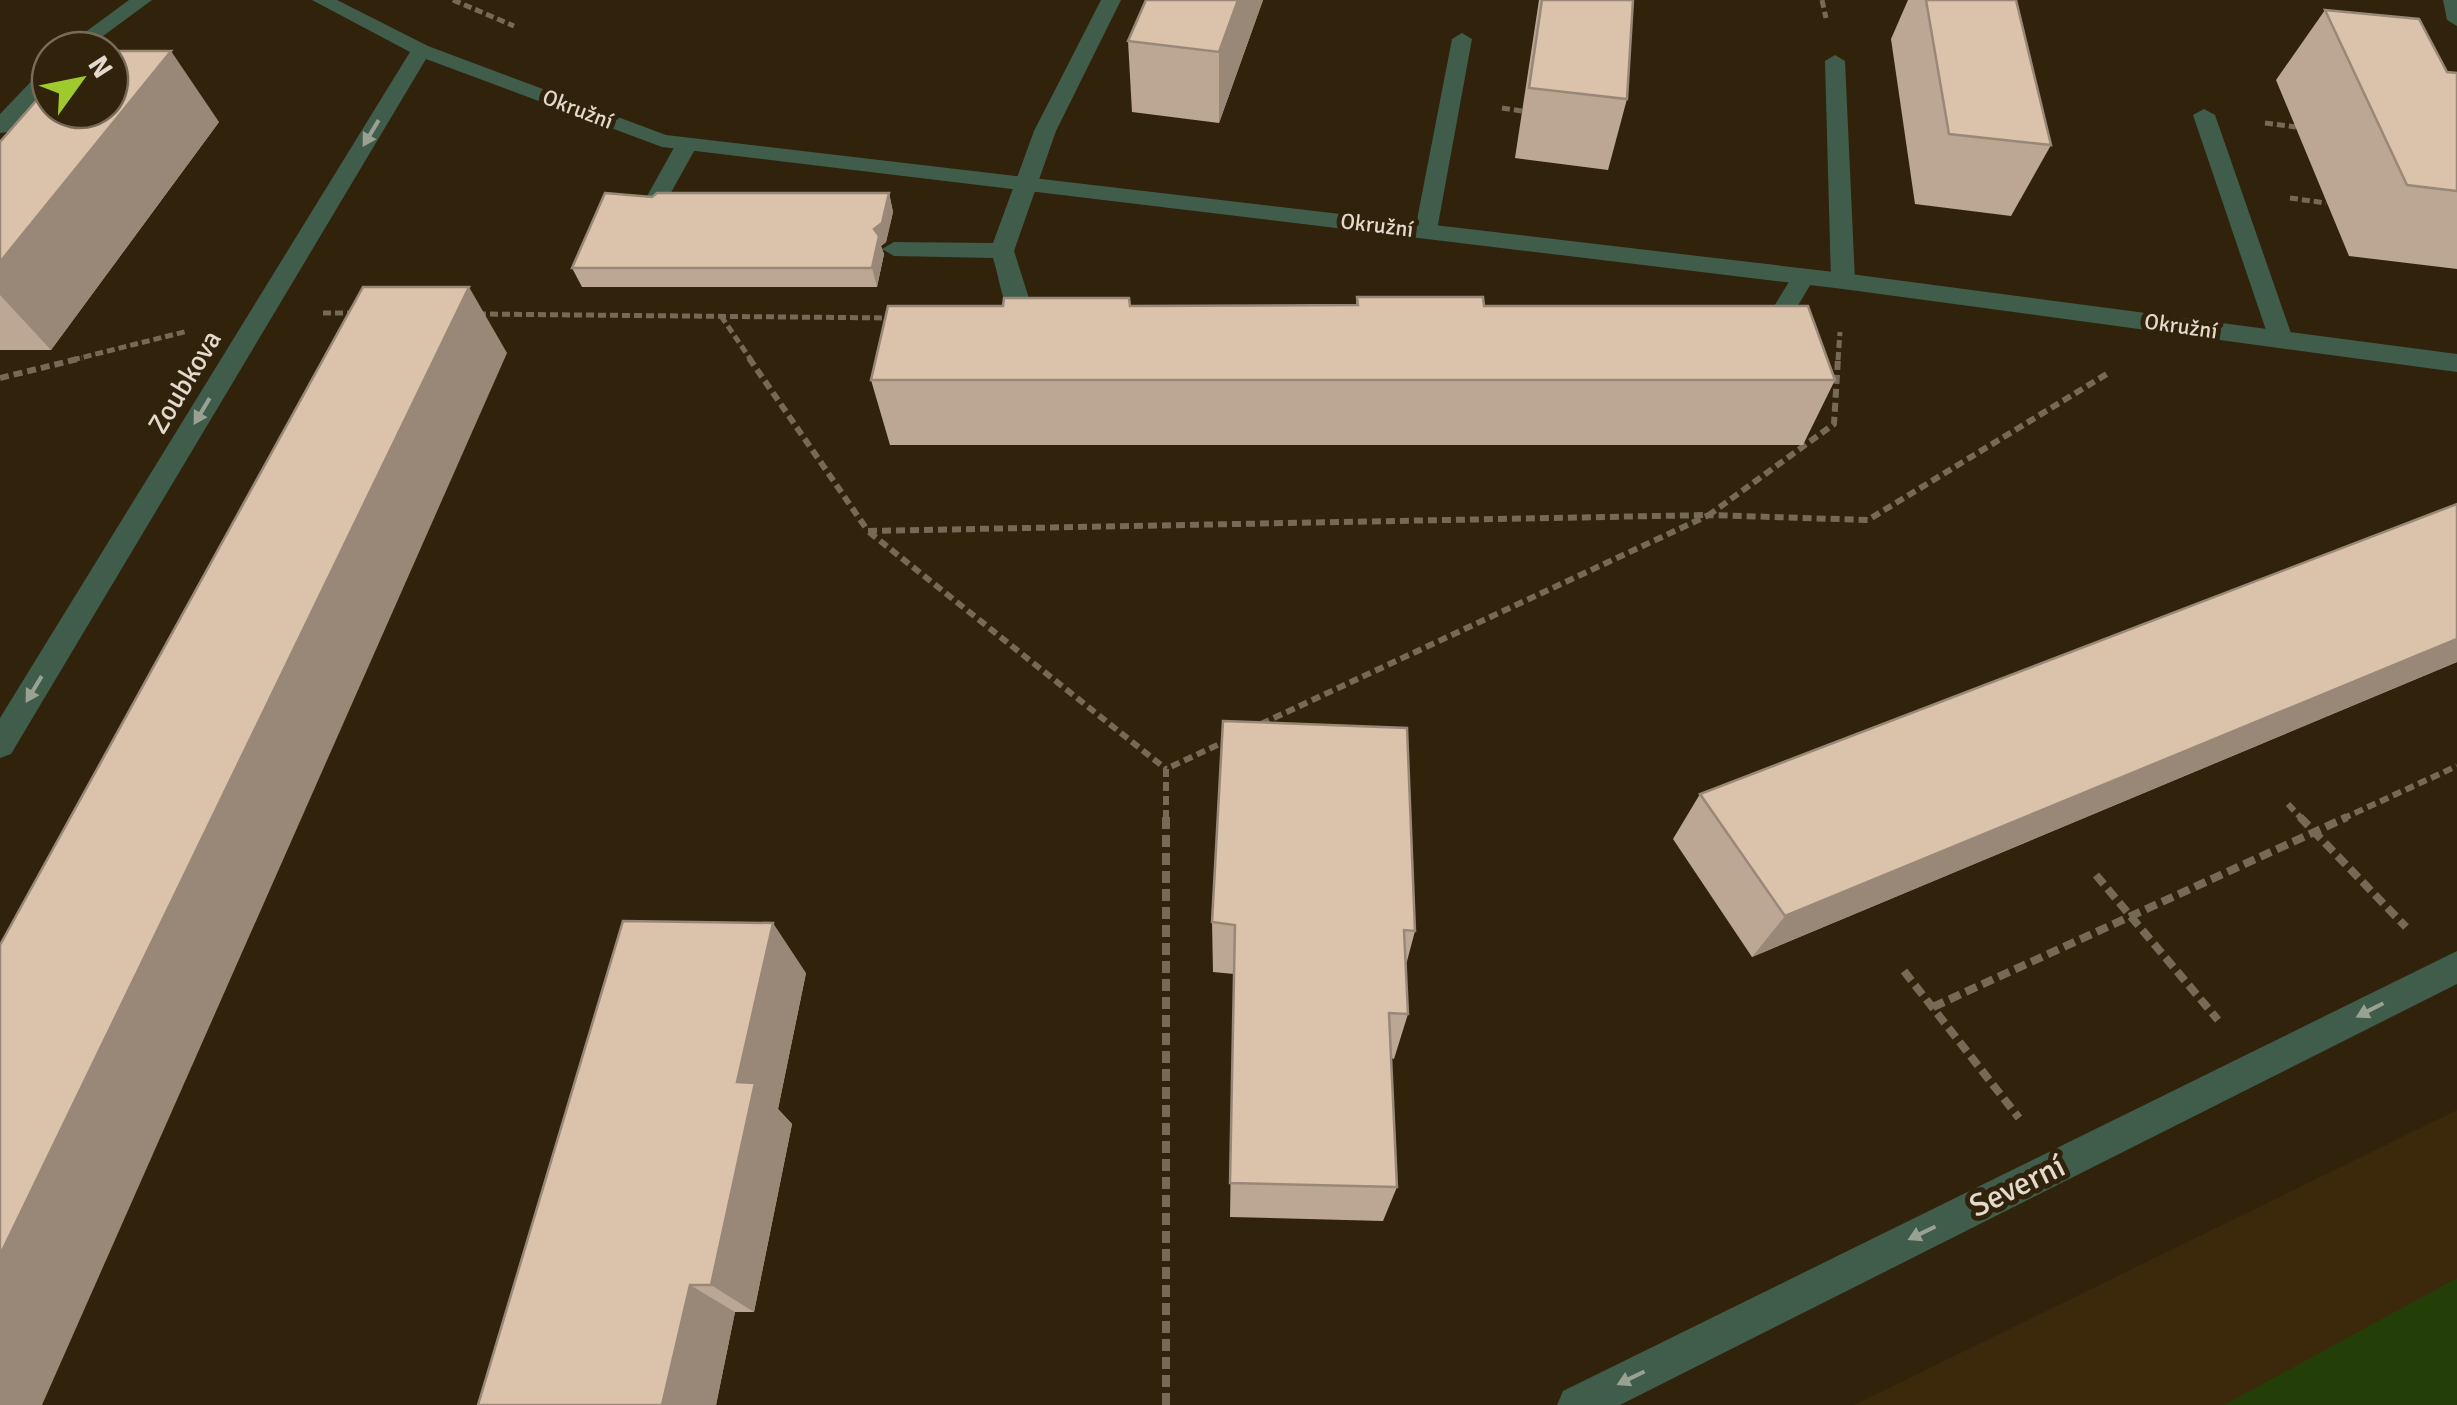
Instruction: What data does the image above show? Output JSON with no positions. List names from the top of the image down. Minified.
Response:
{"streets":{"street":["Okružní","Zoubkova","Severní"]},"crossings":[["Okružní","Zoubkova"]],"one_way":["Zoubkova","Severní"],"north":"top right"}
